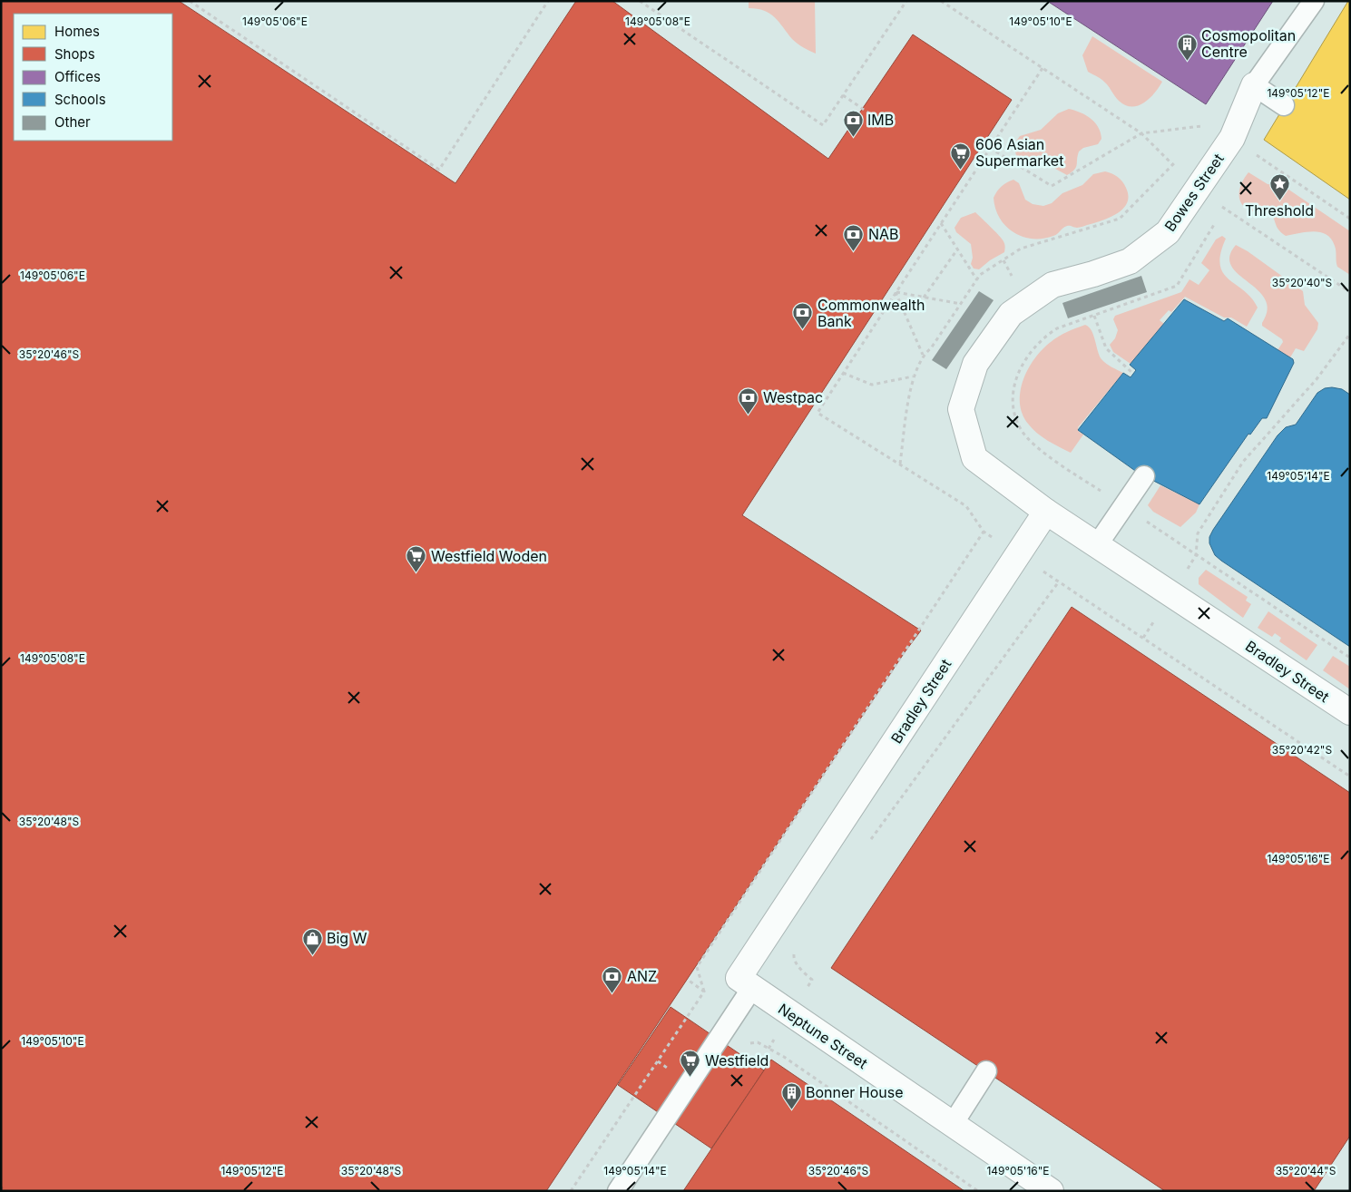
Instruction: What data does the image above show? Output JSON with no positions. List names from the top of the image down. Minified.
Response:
{"streets":{"street":["Bowes Street","Bradley Street","Neptune Street"]},"crossings":[["Bowes Street","Bradley Street"],["Bradley Street","Neptune Street"]],"places":{"building":["Cosmopolitan Centre","Bonner House"],"bank":["IMB","NAB","Commonwealth Bank","Westpac","ANZ"],"supermarket":["606 Asian Supermarket","Westfield Woden","Westfield"],"place":["Threshold"],"shop":["Big W"]},"legend":["Homes","Shops","Offices","Schools","Other"],"coordinates":["149°05'06\"E","149°05'08\"E","149°05'10\"E","149°05'12\"E","35°20'40\"S","35°20'46\"S","149°05'14\"E","35°20'42\"S","35°20'48\"S","149°05'16\"E","35°20'44\"S"]}
